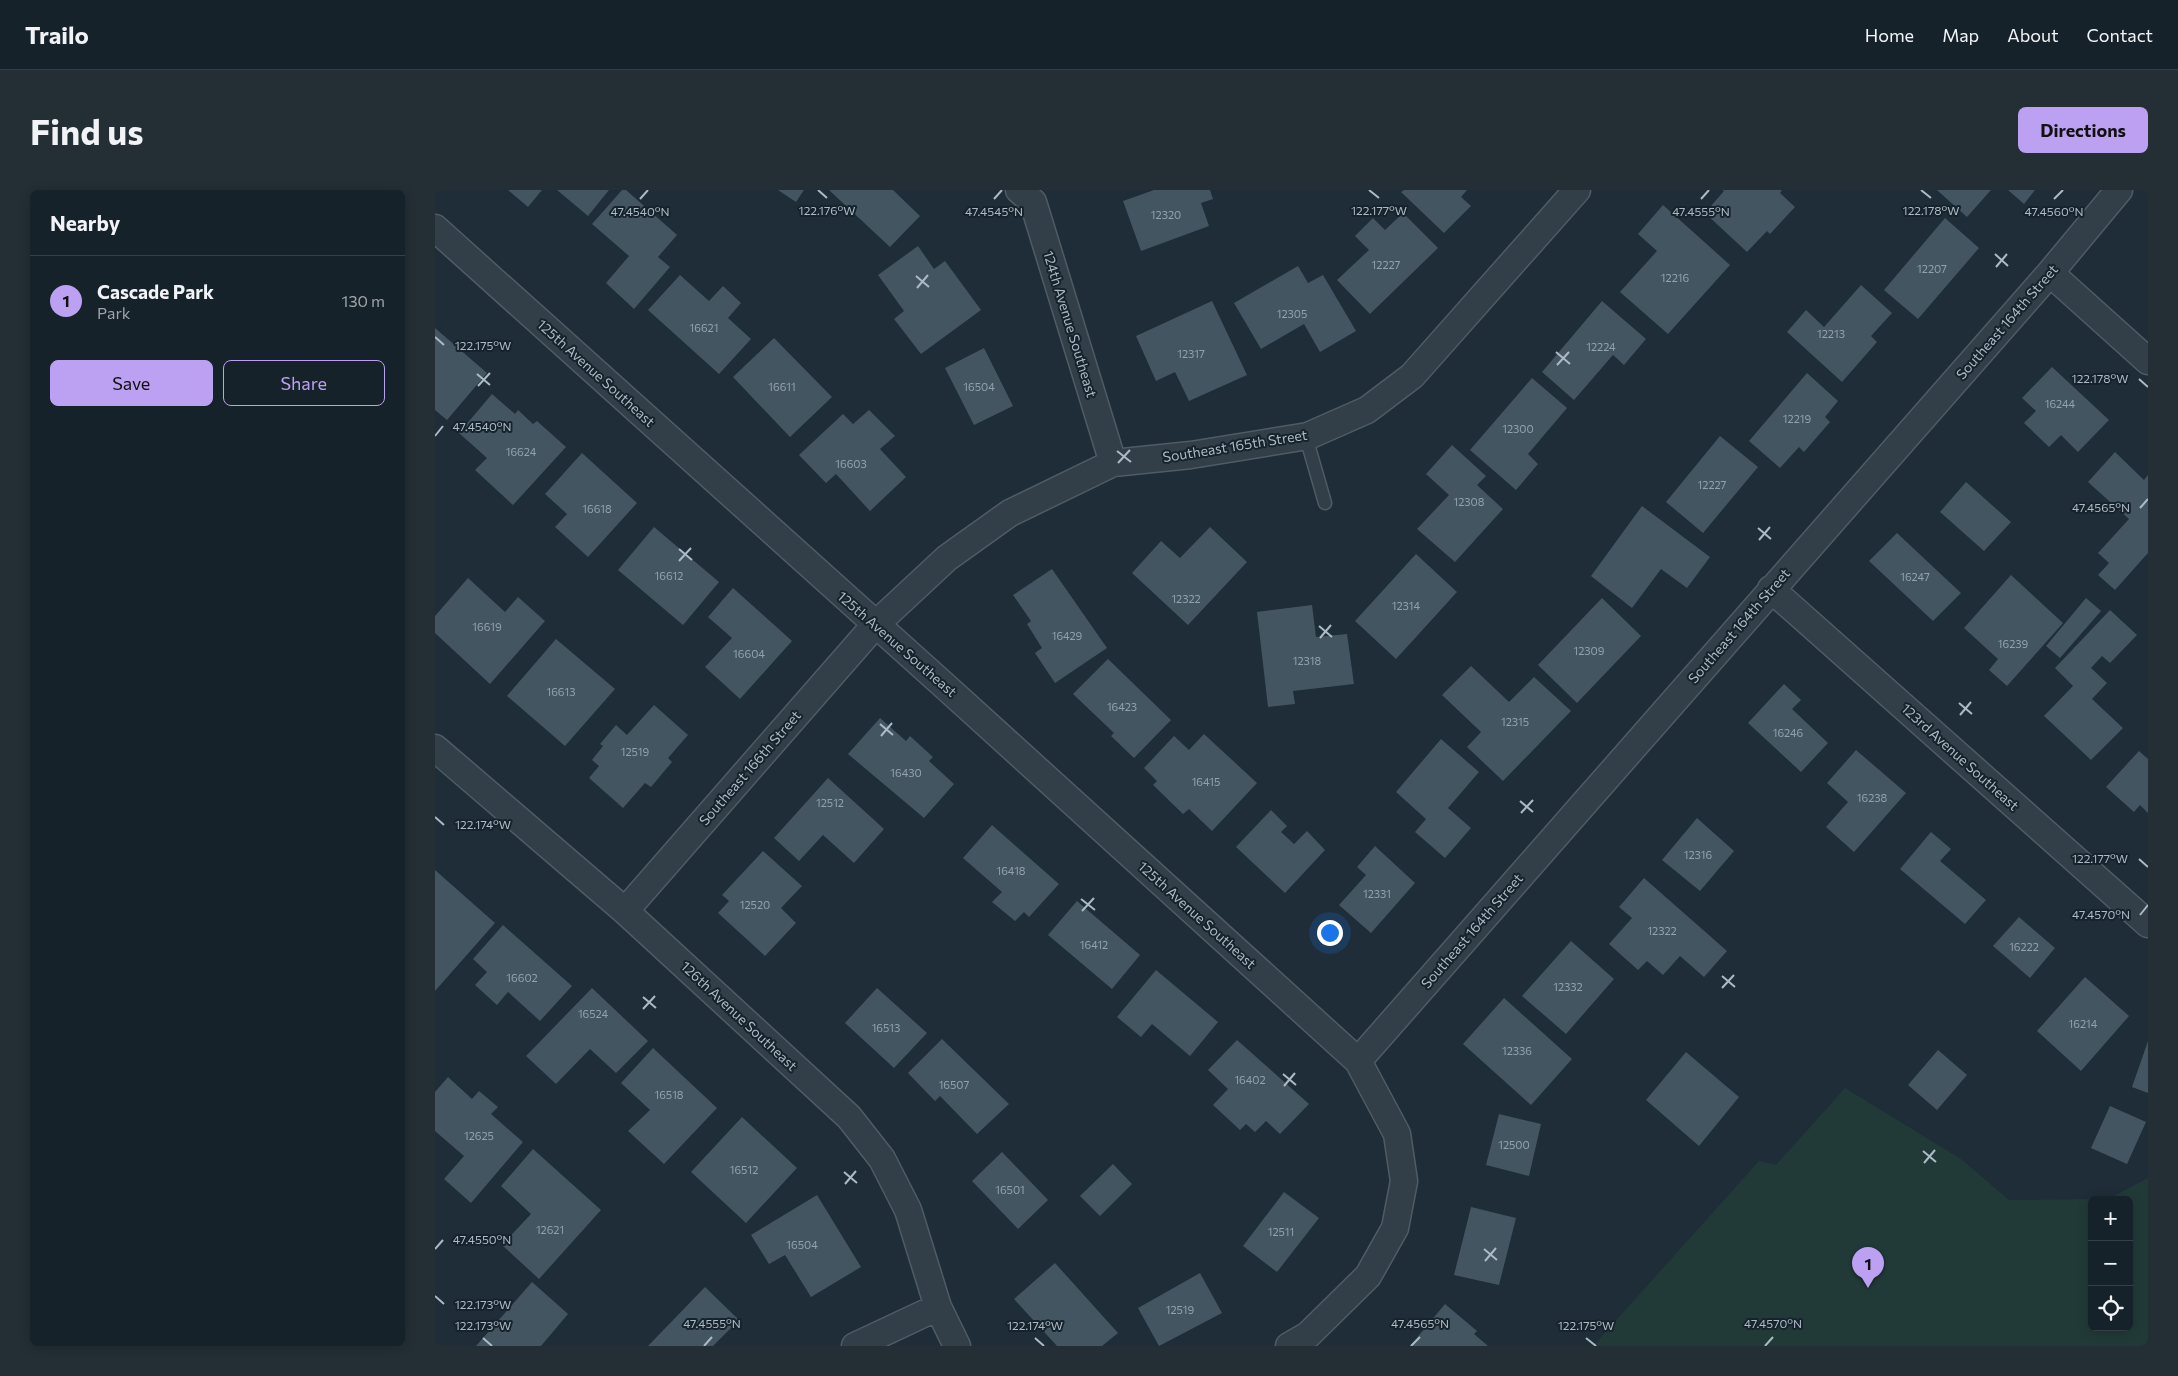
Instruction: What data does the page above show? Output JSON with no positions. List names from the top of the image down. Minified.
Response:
{"streets":{"street":["Southeast 164th Street","124th Avenue Southeast","125th Avenue Southeast","Southeast 165th Street","123rd Avenue Southeast","Southeast 166th Street","126th Avenue Southeast"]},"crossings":[["Southeast 164th Street","125th Avenue Southeast"],["Southeast 164th Street","123rd Avenue Southeast"],["124th Avenue Southeast","Southeast 165th Street"],["125th Avenue Southeast","Southeast 165th Street"],["125th Avenue Southeast","Southeast 166th Street"],["Southeast 165th Street","Southeast 166th Street"],["Southeast 166th Street","126th Avenue Southeast"]],"house_numbers":["12320","12227","12207","12216","12305","16621","12213","12224","12317","16611","16504","16244","12219","12300","16624","16603","12227","12308","16618","16612","16247","12322","12314","16619","16429","16239","12309","16604","12318","16613","16423","12315","16246","12519","16430","16415","16238","12512","12316","16418","12331","12520","12322","16412","16222","16602","12332","16524","16214","16513","12336","16402","16507","16518","12625","12500","16512","16501","12621","12511","16504","12519"],"page":{"header":"Trailo","nav":["Home","Map","About","Contact"],"buttons":["Directions",["Save","Share"]],"title":"Find us","heading":"Nearby","list":[{"mark":"1","name":"Cascade Park","note":"Park","value":"130 m"}],"map_buttons":["+","−"],"pins":"1"},"coordinates":["122.176°W","122.177°W","122.178°W","47.4555°N","47.4560°N","47.4540°N","47.4545°N","122.175°W","47.4565°N","122.174°W","47.4570°N","47.4550°N","122.173°W"]}
